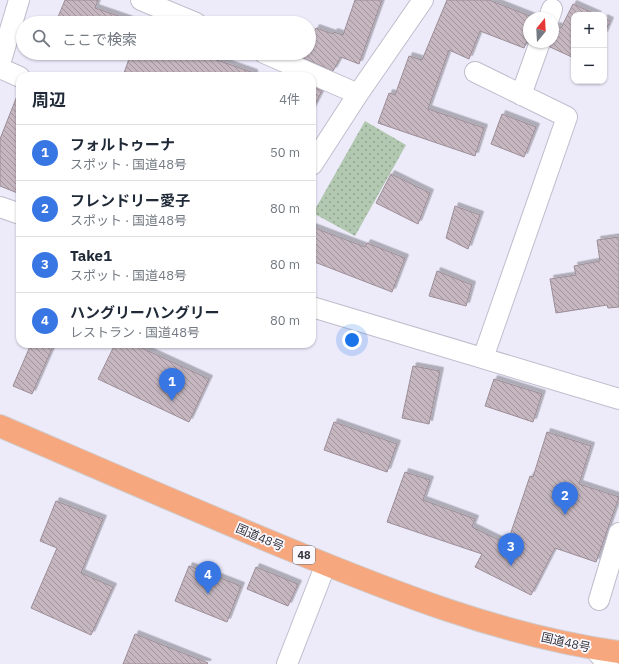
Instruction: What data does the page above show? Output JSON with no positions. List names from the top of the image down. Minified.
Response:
{"streets":{"highway":["国道48号","48"]},"north":"top","page":{"map_buttons":["+","−"],"search":"ここで検索","heading":["周辺","4件"],"list":[{"mark":"1","name":"フォルトゥーナ","note":"スポット · 国道48号","value":"50 m"},{"mark":"2","name":"フレンドリー愛子","note":"スポット · 国道48号","value":"80 m"},{"mark":"3","name":"Take1","note":"スポット · 国道48号","value":"80 m"},{"mark":"4","name":"ハングリーハングリー","note":"レストラン · 国道48号","value":"80 m"}],"pins":["1","2","3","4"]}}
